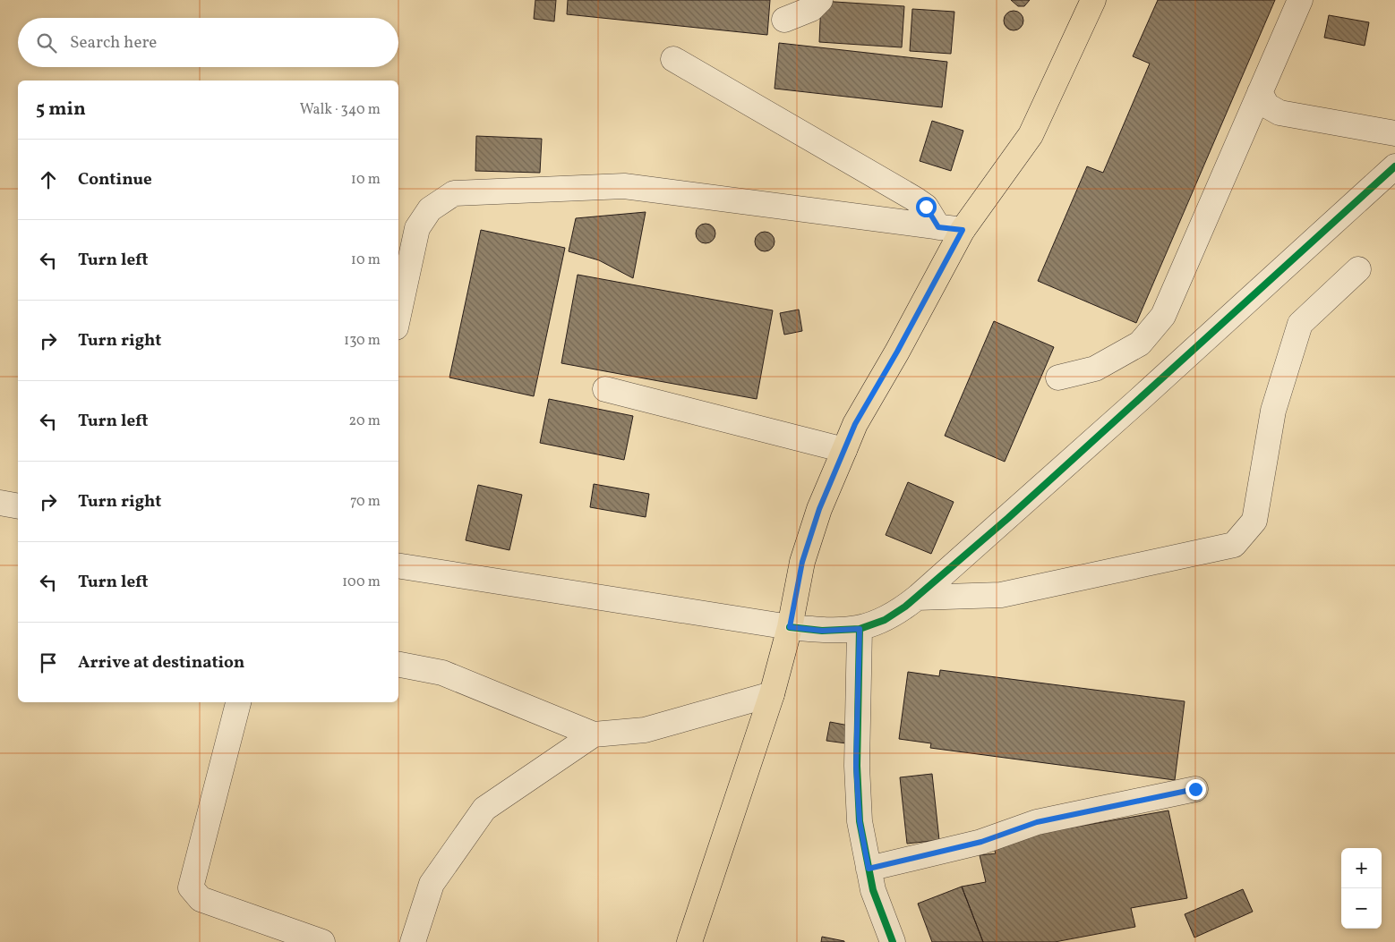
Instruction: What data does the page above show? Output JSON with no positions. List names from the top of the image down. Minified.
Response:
{"page":{"search":"Search here","heading":["5 min","Walk · 340 m"],"list":[["Continue","10 m"],["Turn left","10 m"],["Turn right","130 m"],["Turn left","20 m"],["Turn right","70 m"],["Turn left","100 m"],"Arrive at destination"],"map_buttons":["+","−"]}}
